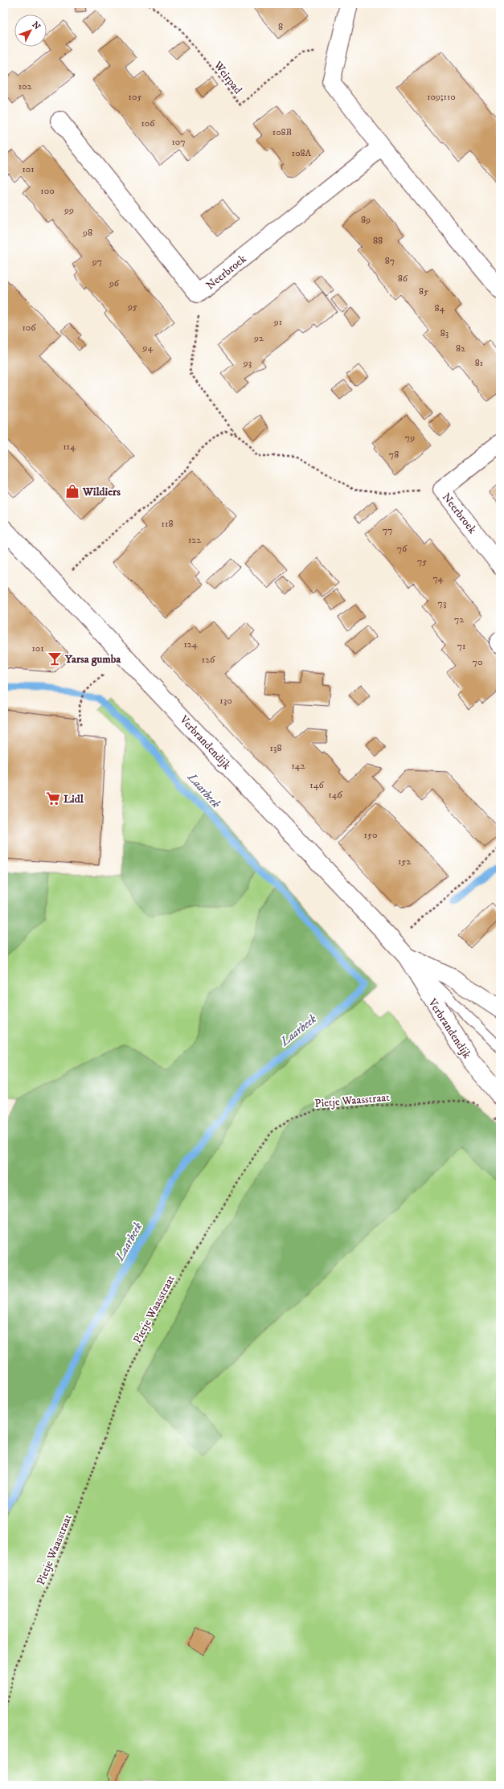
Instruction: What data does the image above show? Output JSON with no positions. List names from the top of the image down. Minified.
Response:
{"streets":{"street":["Neerbroek","Verbrandendijk"],"path":["Weirpad","Pietje Waasstraat"]},"water":["Laarbeek"],"places":{"shop":["Wildiers"],"bar":["Yarsa gumba"],"supermarket":["Lidl"]},"house_numbers":["8","102","105","109;110","106","108B","107","108A","101","100","99","89","98","88","87","97","86","96","85","95","84","91","106","83","92","94","82","93","81","79","114","78","118","77","122","76","75","74","73","72","124","71","101","126","70","130","138","142","146","146","150","152"],"north":"top right"}
